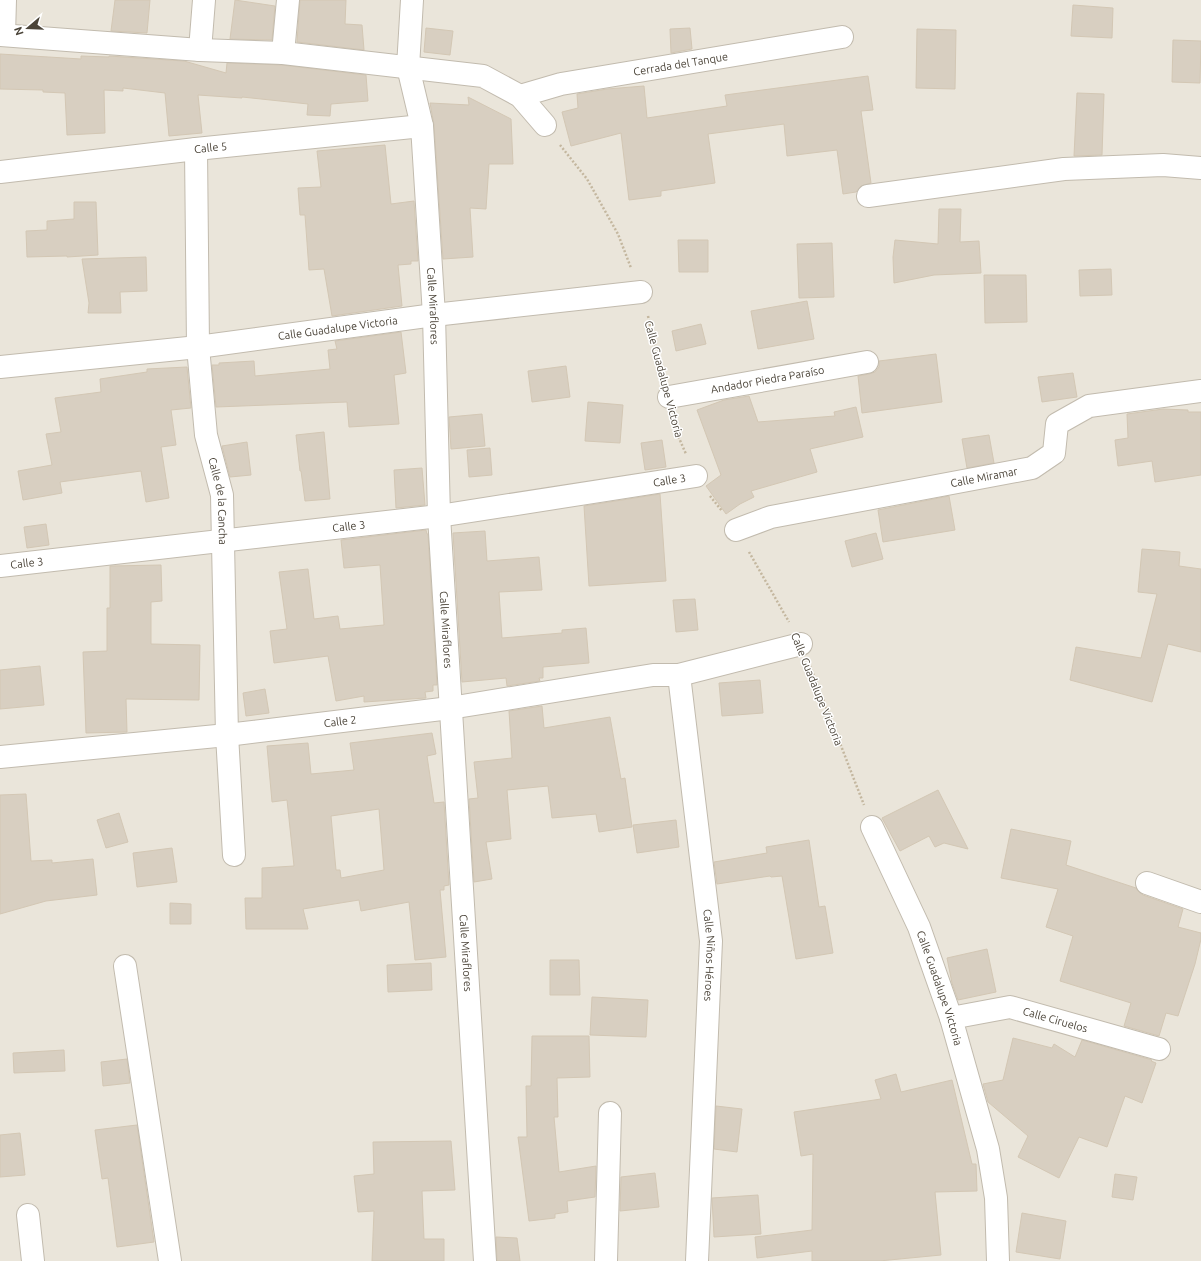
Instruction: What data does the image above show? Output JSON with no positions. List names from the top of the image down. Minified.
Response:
{"streets":{"street":["Cerrada del Tanque","Calle 5","Calle Miraflores","Calle Guadalupe Victoria","Andador Piedra Paraíso","Calle Miramar","Calle 3","Calle de la Cancha","Calle 2","Calle Niños Héroes","Calle Ciruelos"]},"crossings":[["Calle 5","Calle Miraflores"],["Calle 5","Calle de la Cancha"],["Calle Miraflores","Calle Guadalupe Victoria"],["Calle Miraflores","Calle 3"],["Calle Miraflores","Calle 2"],["Calle Guadalupe Victoria","Andador Piedra Paraíso"],["Calle Guadalupe Victoria","Calle Miramar"],["Calle Guadalupe Victoria","Calle 3"],["Calle Guadalupe Victoria","Calle de la Cancha"],["Calle Guadalupe Victoria","Calle 2"],["Calle Guadalupe Victoria","Calle Ciruelos"],["Calle 3","Calle de la Cancha"],["Calle de la Cancha","Calle 2"],["Calle 2","Calle Niños Héroes"]],"north":"left"}
